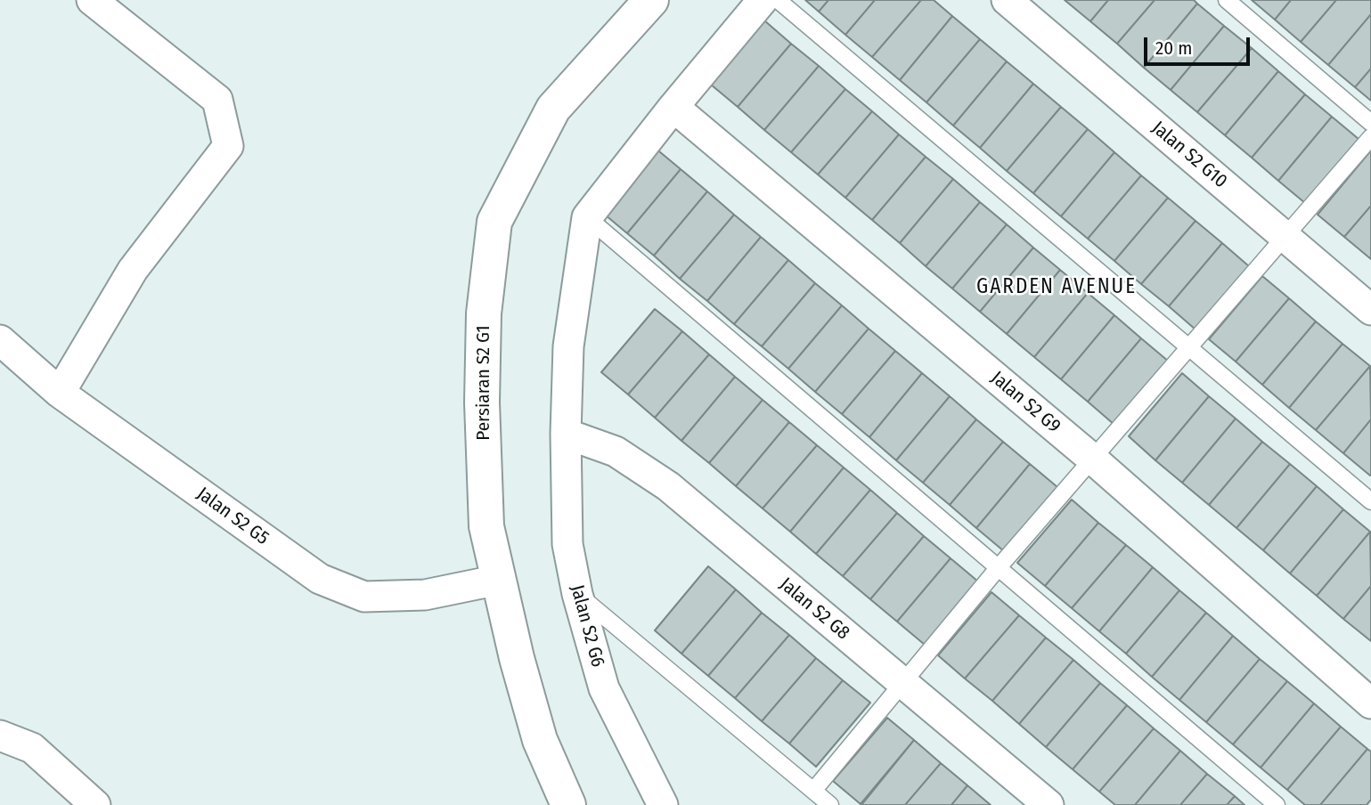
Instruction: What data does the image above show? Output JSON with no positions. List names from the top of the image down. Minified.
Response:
{"streets":{"street":["Jalan S2 G10","Persiaran S2 G1","Jalan S2 G9","Jalan S2 G5","Jalan S2 G8","Jalan S2 G6"]},"crossings":[["Persiaran S2 G1","Jalan S2 G5"],["Jalan S2 G8","Jalan S2 G6"]],"districts":["GARDEN AVENUE"],"scale_bar":"20 m"}
